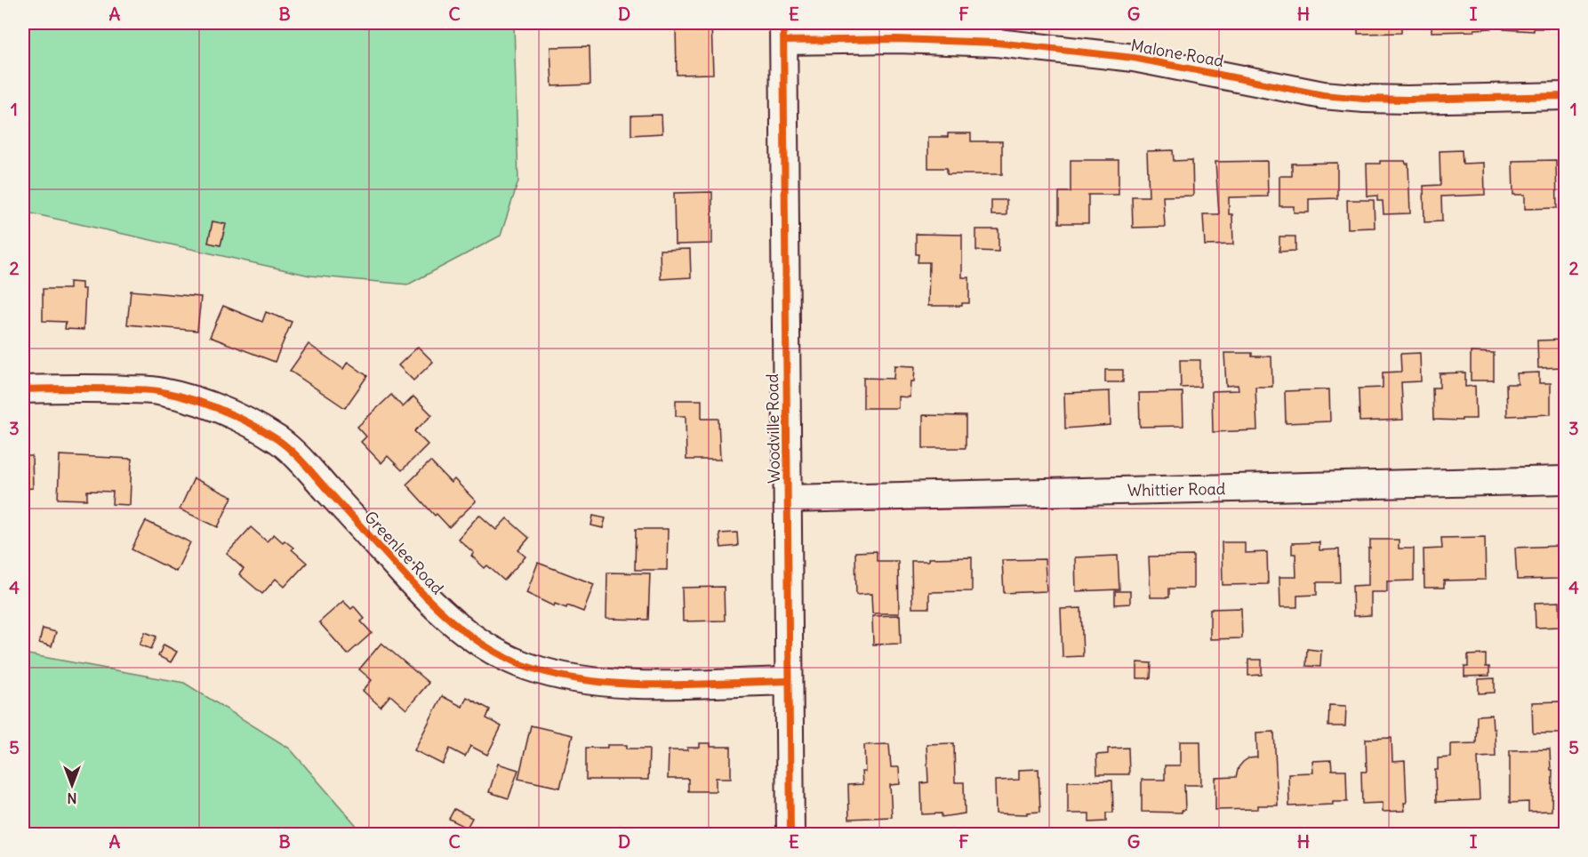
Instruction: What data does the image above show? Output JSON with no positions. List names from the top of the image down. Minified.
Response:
{"streets":{"street":["Malone Road","Woodville Road","Whittier Road","Greenlee Road"]},"crossings":[["Malone Road","Woodville Road"],["Woodville Road","Whittier Road"],["Woodville Road","Greenlee Road"]],"north":"bottom","grid":{"columns":["A","B","C","D","E","F","G","H","I"],"rows":["1","2","3","4","5"]}}
